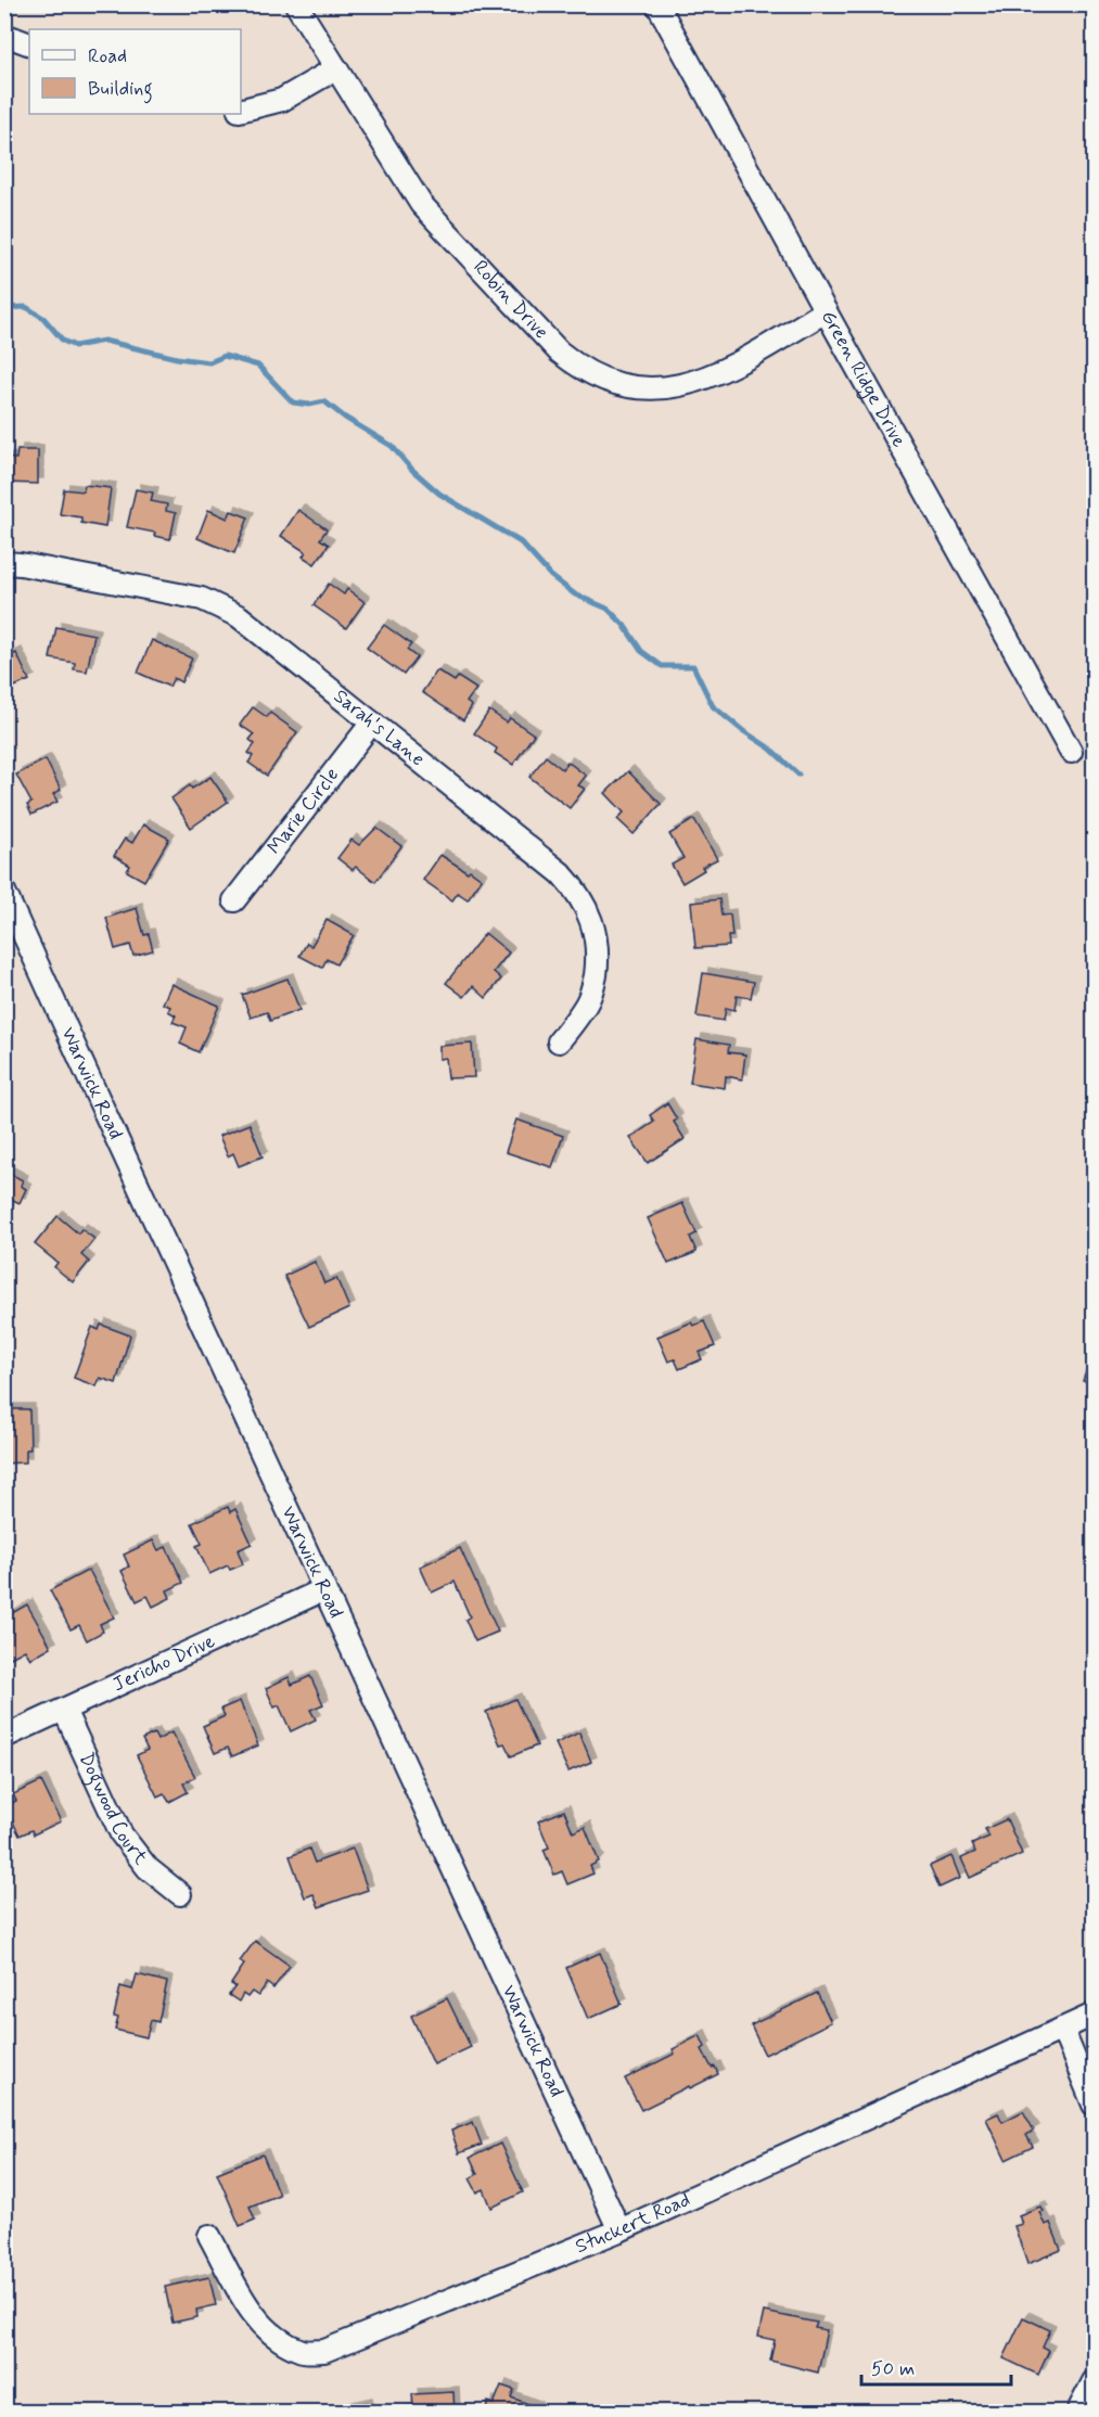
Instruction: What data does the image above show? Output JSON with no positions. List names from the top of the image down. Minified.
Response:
{"streets":{"street":["Robin Drive","Green Ridge Drive","Sarah's Lane","Marie Circle","Warwick Road","Jericho Drive","Dogwood Court","Stuckert Road"]},"crossings":[["Robin Drive","Green Ridge Drive"],["Sarah's Lane","Marie Circle"],["Warwick Road","Jericho Drive"],["Warwick Road","Stuckert Road"],["Jericho Drive","Dogwood Court"]],"legend":["Road","Building"],"scale_bar":"50 m"}
